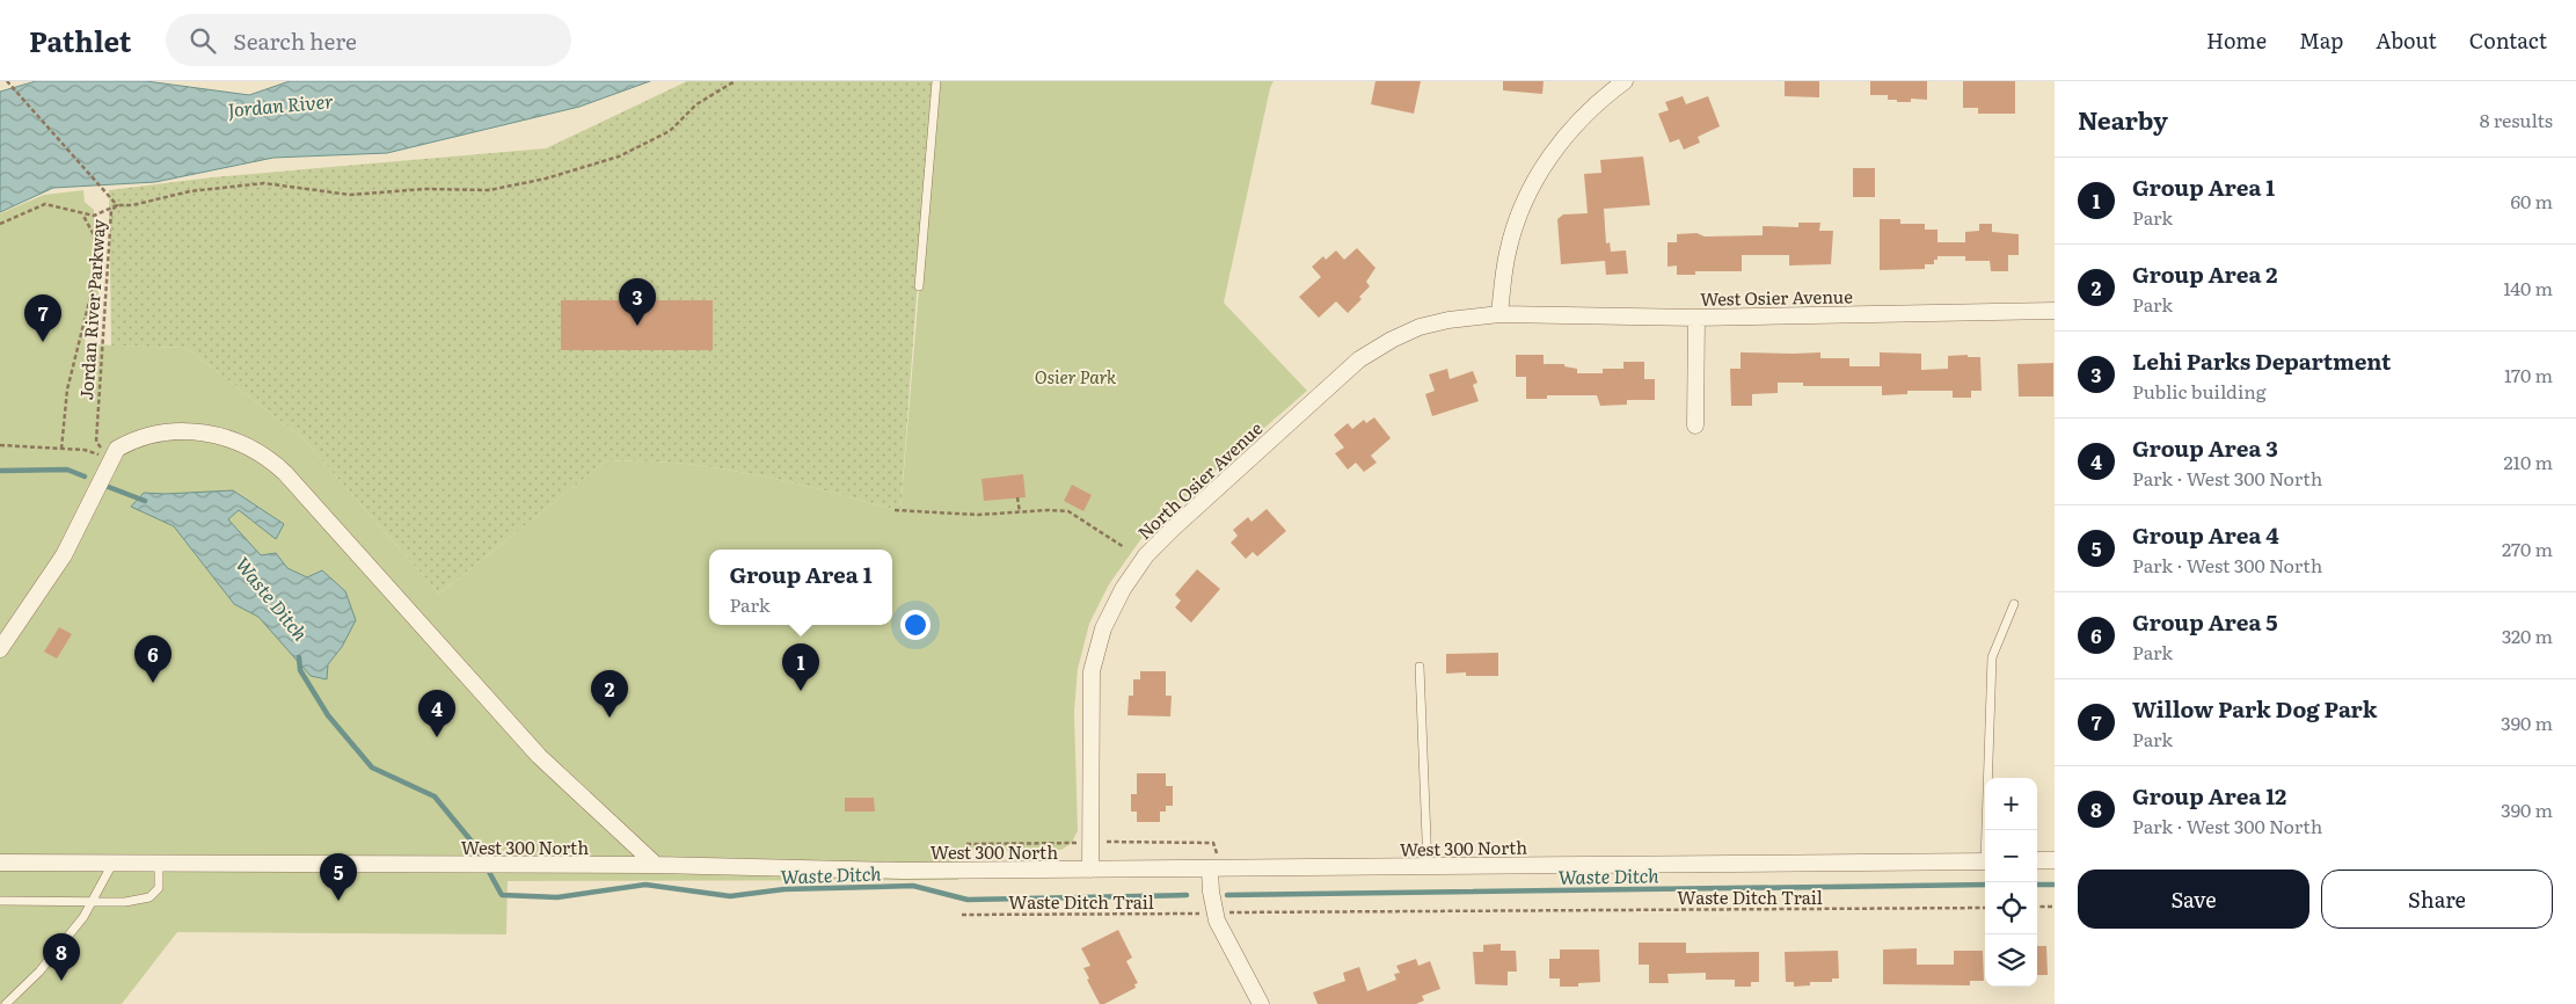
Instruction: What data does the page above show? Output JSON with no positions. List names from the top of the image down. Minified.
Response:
{"streets":{"street":["West Osier Avenue","North Osier Avenue","West 300 North"],"path":["Jordan River Parkway","Waste Ditch Trail"]},"crossings":[["West Osier Avenue","North Osier Avenue"],["North Osier Avenue","West 300 North"]],"water":["Jordan River","Waste Ditch"],"parks":["Osier Park"],"page":{"header":"Pathlet","search":"Search here","nav":["Home","Map","About","Contact"],"heading":["Nearby","8 results"],"list":[{"mark":"1","name":"Group Area 1","note":"Park","value":"60 m"},{"mark":"2","name":"Group Area 2","note":"Park","value":"140 m"},{"mark":"3","name":"Lehi Parks Department","note":"Public building","value":"170 m"},{"mark":"4","name":"Group Area 3","note":"Park · West 300 North","value":"210 m"},{"mark":"5","name":"Group Area 4","note":"Park · West 300 North","value":"270 m"},{"mark":"6","name":"Group Area 5","note":"Park","value":"320 m"},{"mark":"7","name":"Willow Park Dog Park","note":"Park","value":"390 m"},{"mark":"8","name":"Group Area 12","note":"Park · West 300 North","value":"390 m"}],"pins":["3","7","6","1","2","4","5","8"],"popup":["Group Area 1","Park"],"map_buttons":["+","−"],"buttons":["Save","Share"]}}
